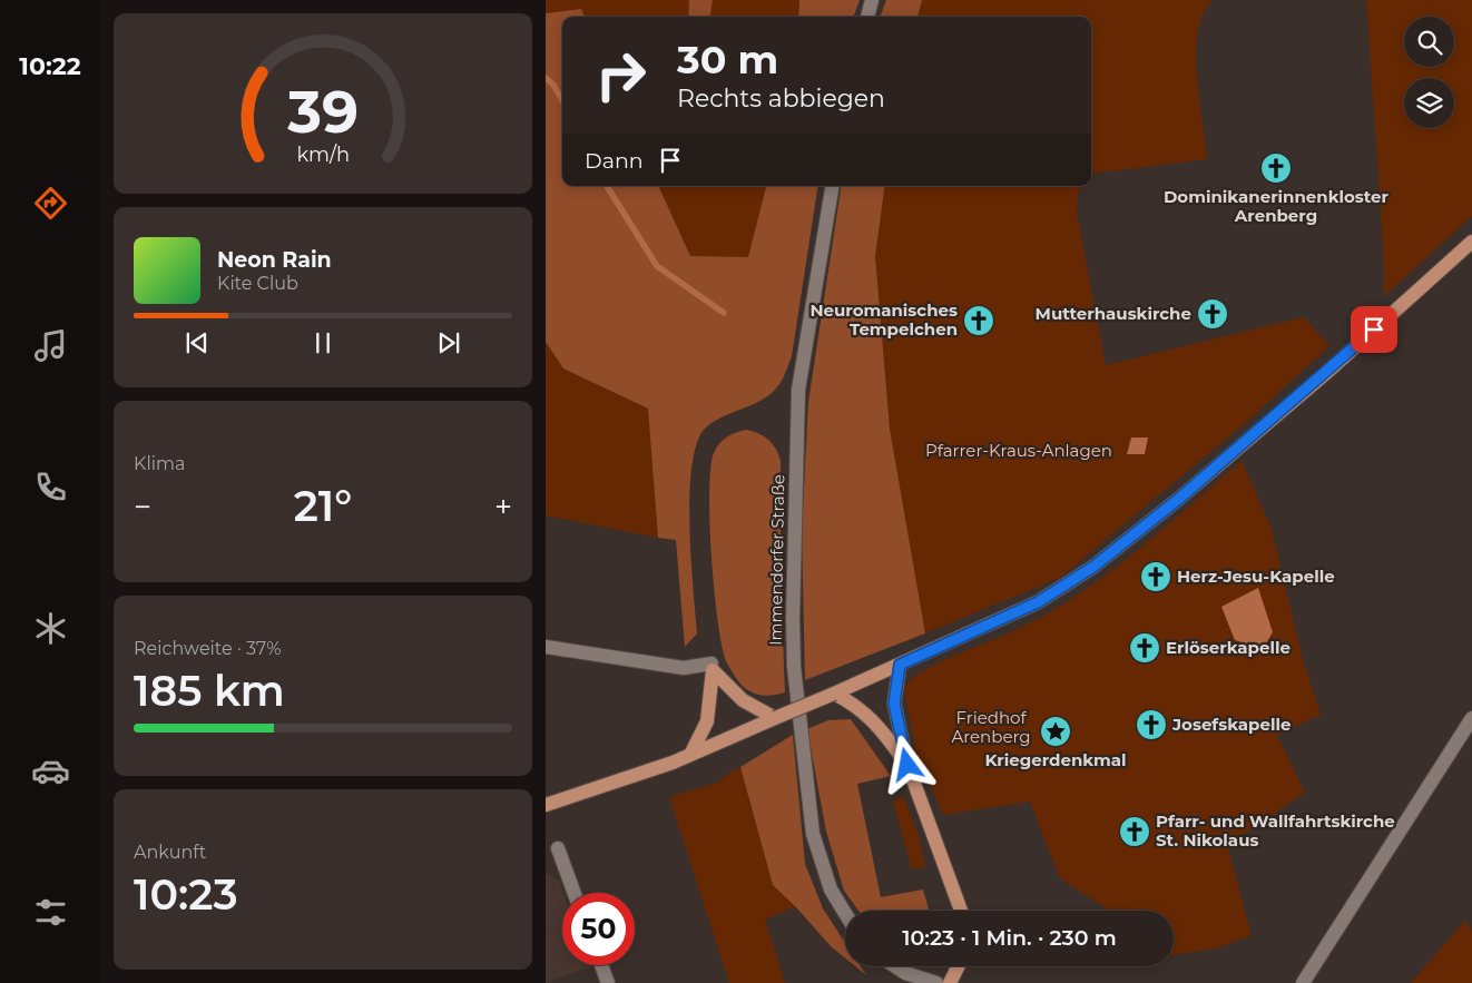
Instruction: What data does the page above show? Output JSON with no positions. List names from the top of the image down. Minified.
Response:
{"streets":{"street":["Immendorfer Straße"]},"parks":["Pfarrer-Kraus-Anlagen","Friedhof Arenberg"],"places":{"church":["Dominikanerinnenkloster Arenberg","Mutterhauskirche","Neuromanisches Tempelchen","Herz-Jesu-Kapelle","Erlöserkapelle","Josefskapelle","Pfarr- und Wallfahrtskirche St. Nikolaus"],"place":["Kriegerdenkmal"]},"page":{"tabs":"10:22","turn":["30 m","Rechts abbiegen"],"then":"Dann","song":["Neon Rain","Kite Club"],"tile":["Klima",["Reichweite · 37%","185 km"],["Ankunft","10:23"]],"heat":["−","21°","+"],"limit":"50","trip":"10:23 · 1 Min. · 230 m","gauge":["39","km/h"]}}
